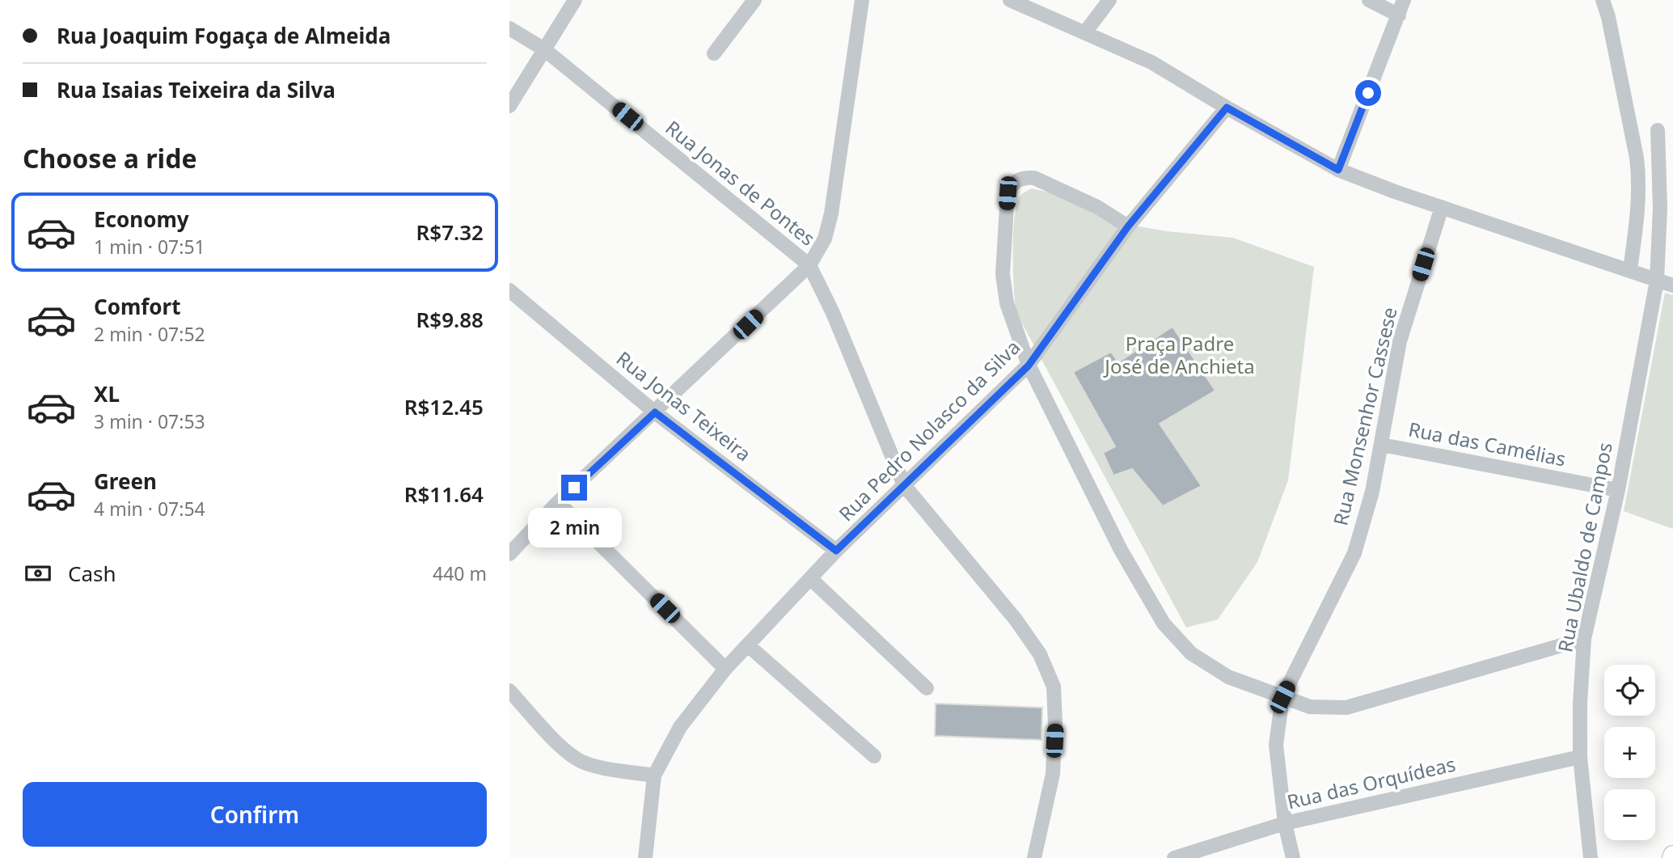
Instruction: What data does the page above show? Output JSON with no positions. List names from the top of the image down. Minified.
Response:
{"streets":{"street":["Rua Jonas de Pontes","Rua Jonas Teixeira","Rua Monsenhor Cassese","Rua Pedro Nolasco da Silva","Rua das Camélias","Rua Ubaldo de Campos","Rua das Orquídeas"]},"crossings":[["Rua Jonas de Pontes","Rua Pedro Nolasco da Silva"],["Rua Jonas Teixeira","Rua Pedro Nolasco da Silva"],["Rua Monsenhor Cassese","Rua das Camélias"],["Rua Monsenhor Cassese","Rua das Orquídeas"],["Rua das Camélias","Rua Ubaldo de Campos"],["Rua Ubaldo de Campos","Rua das Orquídeas"]],"parks":["Praça Padre José de Anchieta"],"page":{"banner":["Rua Joaquim Fogaça de Almeida","Rua Isaias Teixeira da Silva"],"heading":"Choose a ride","list":[{"name":"Economy","note":"1 min · 07:51","value":"R$7.32"},{"name":"Comfort","note":"2 min · 07:52","value":"R$9.88"},{"name":"XL","note":"3 min · 07:53","value":"R$12.45"},{"name":"Green","note":"4 min · 07:54","value":"R$11.64"}],"bubble":"2 min","pay":["Cash","440 m"],"map_buttons":["+","−"],"buttons":"Confirm"}}
